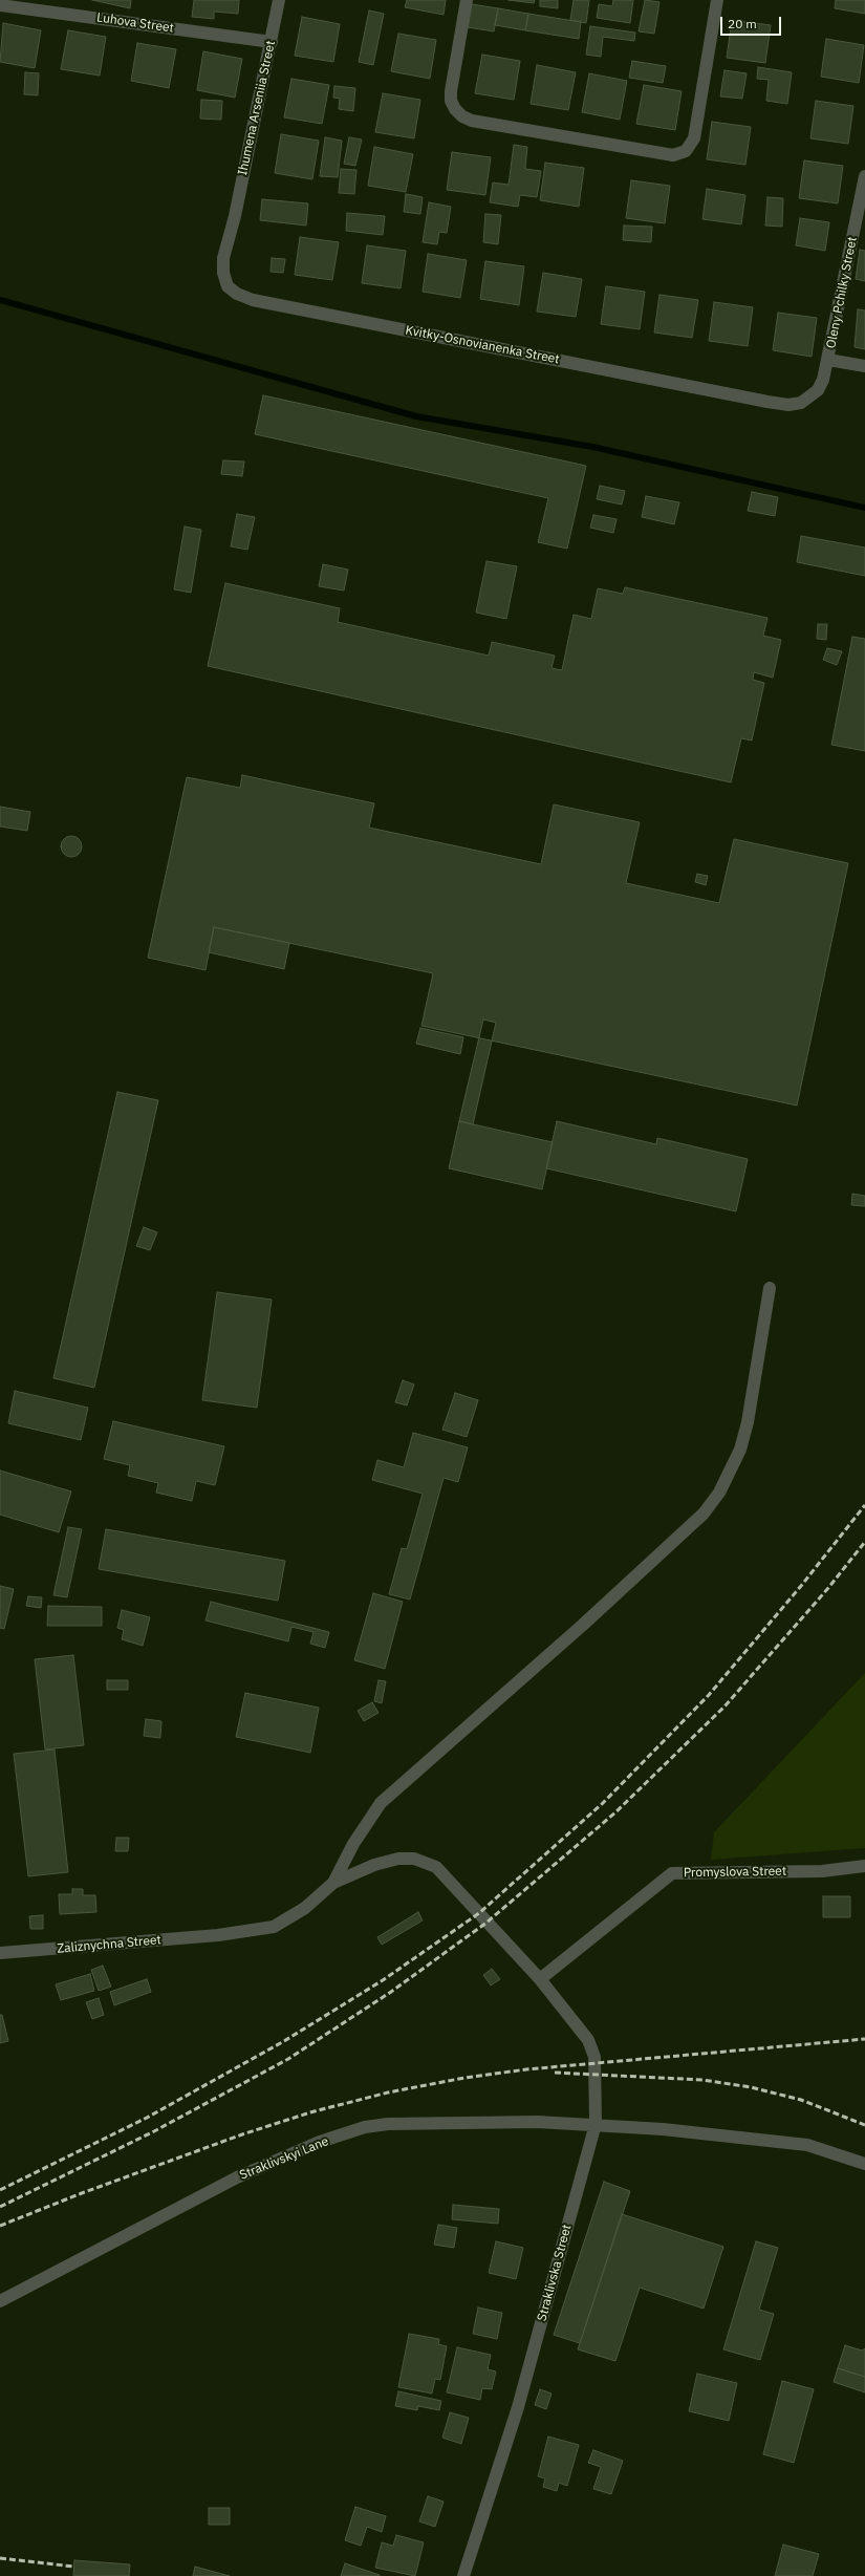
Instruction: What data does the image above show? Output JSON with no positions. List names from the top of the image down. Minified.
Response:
{"streets":{"street":["Luhova Street","Ihumena Arseniia Street","Oleny Pchilky Street","Kvitky-Osnovianenka Street","Promyslova Street","Zaliznychna Street","Straklivskyi Lane","Straklivska Street"]},"crossings":[["Luhova Street","Ihumena Arseniia Street"],["Ihumena Arseniia Street","Kvitky-Osnovianenka Street"],["Oleny Pchilky Street","Kvitky-Osnovianenka Street"],["Promyslova Street","Straklivska Street"],["Zaliznychna Street","Straklivska Street"],["Straklivskyi Lane","Straklivska Street"]],"scale_bar":"20 m"}
